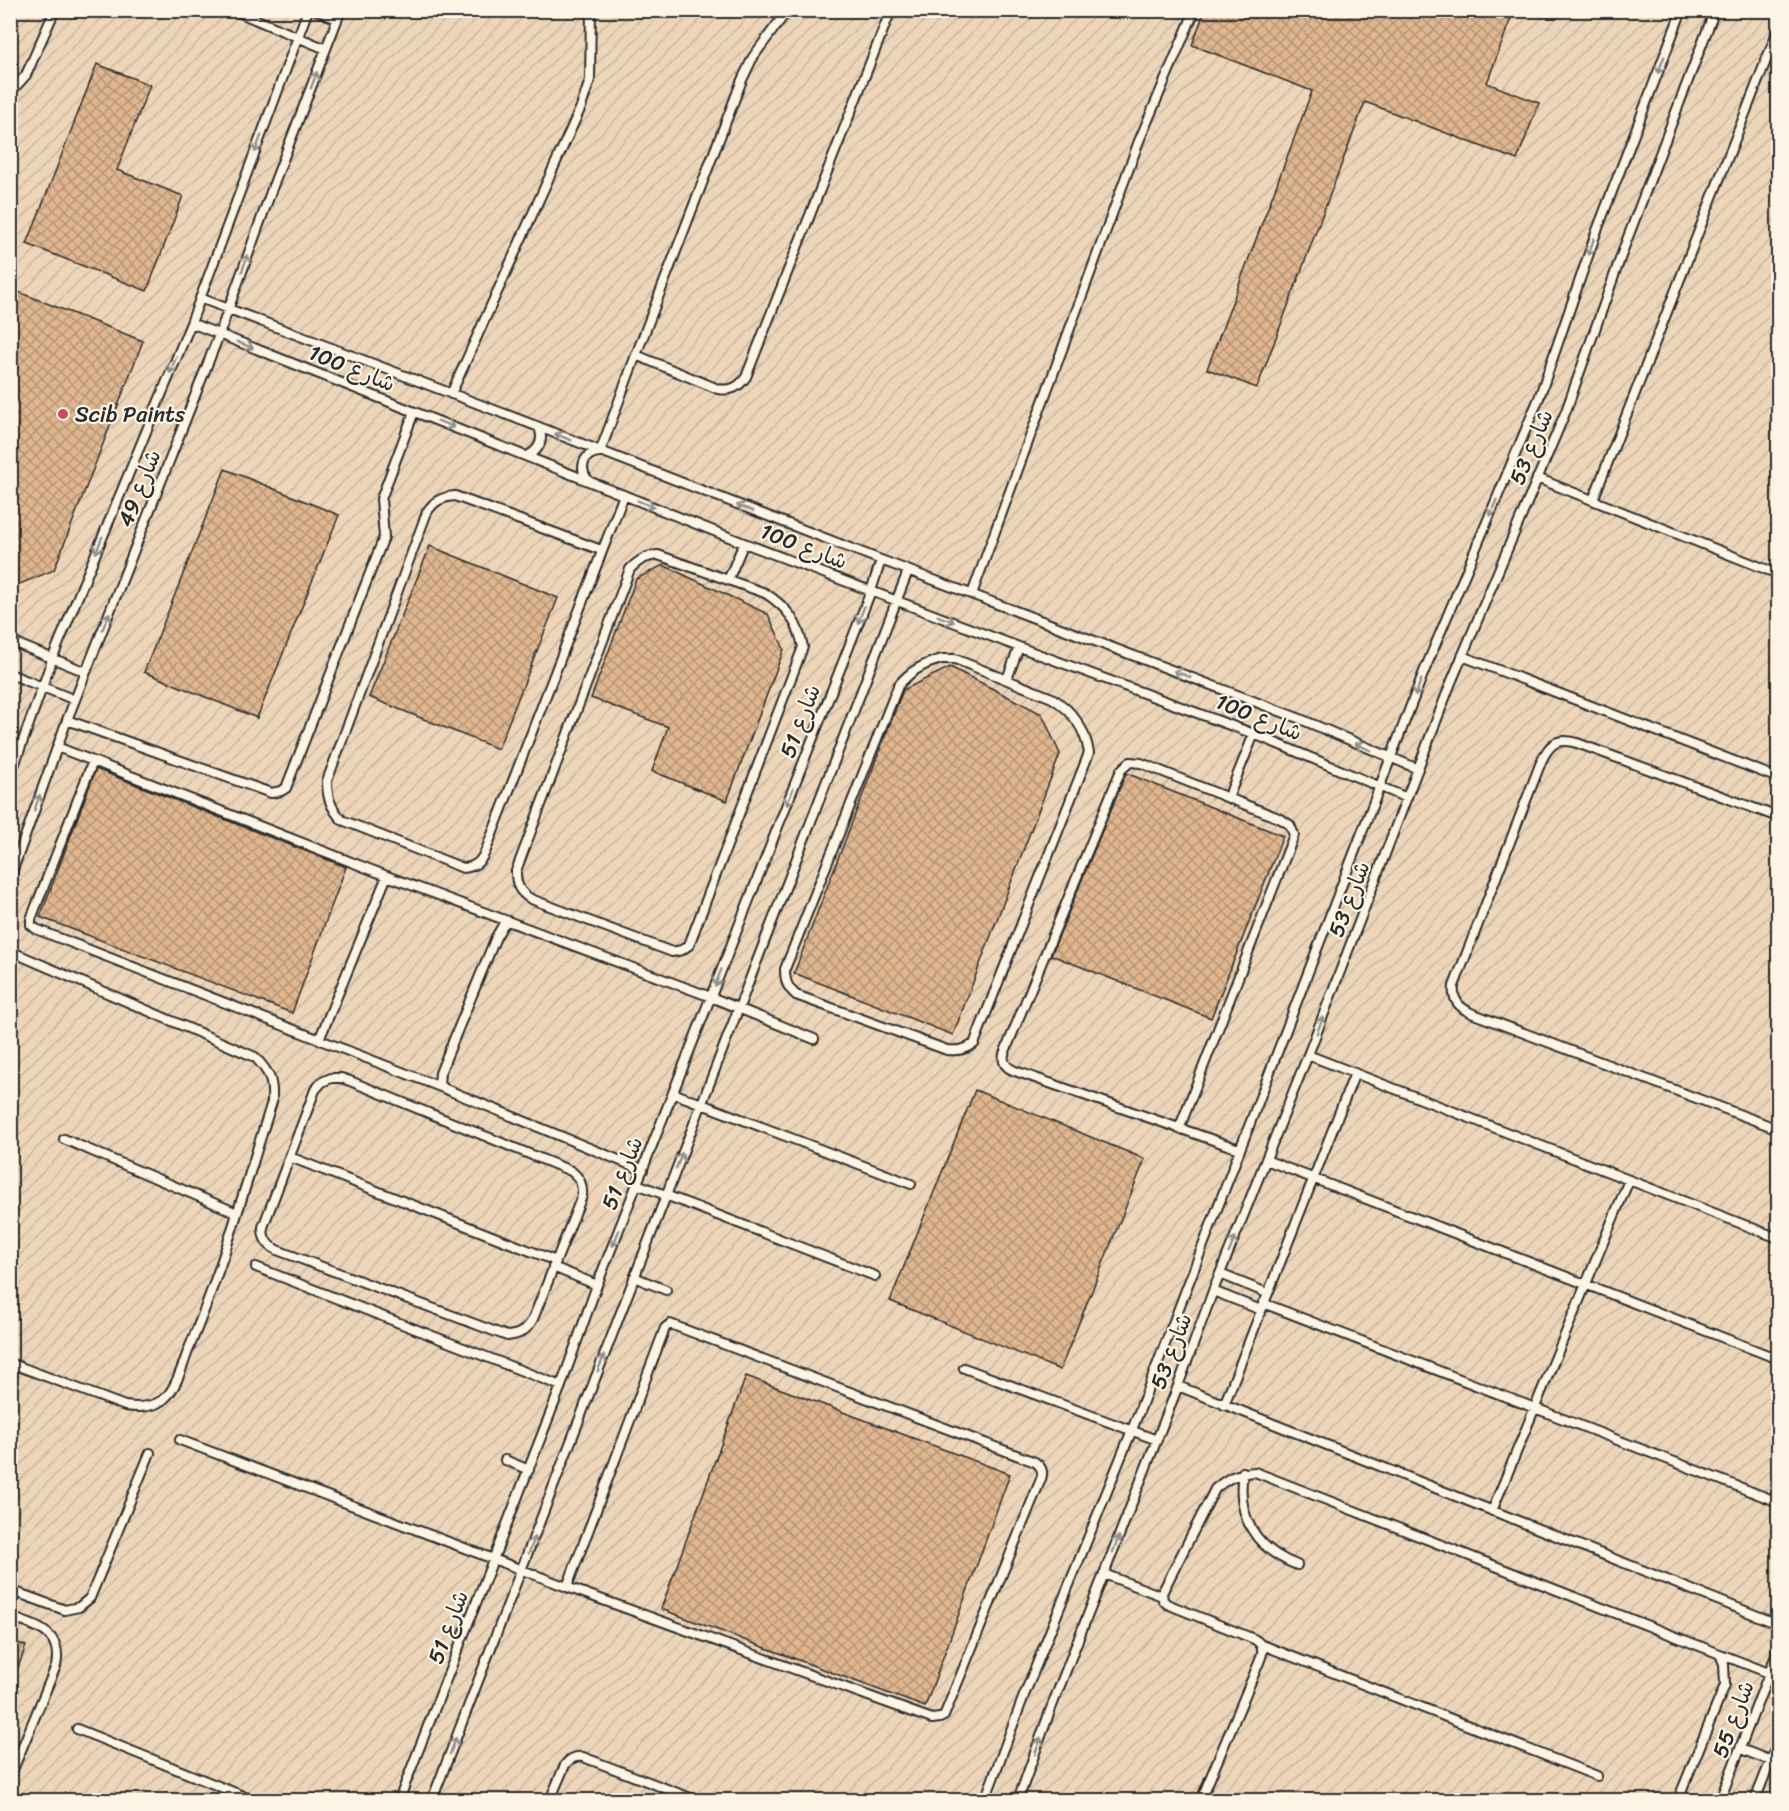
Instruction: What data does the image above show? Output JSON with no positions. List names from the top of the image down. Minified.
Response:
{"streets":{"lane":["شارع 100","شارع 53","شارع 49","شارع 51","شارع 55"]},"crossings":[["شارع 100","شارع 53"],["شارع 100","شارع 49"],["شارع 100","شارع 51"]],"places":["Scib Paints"]}
